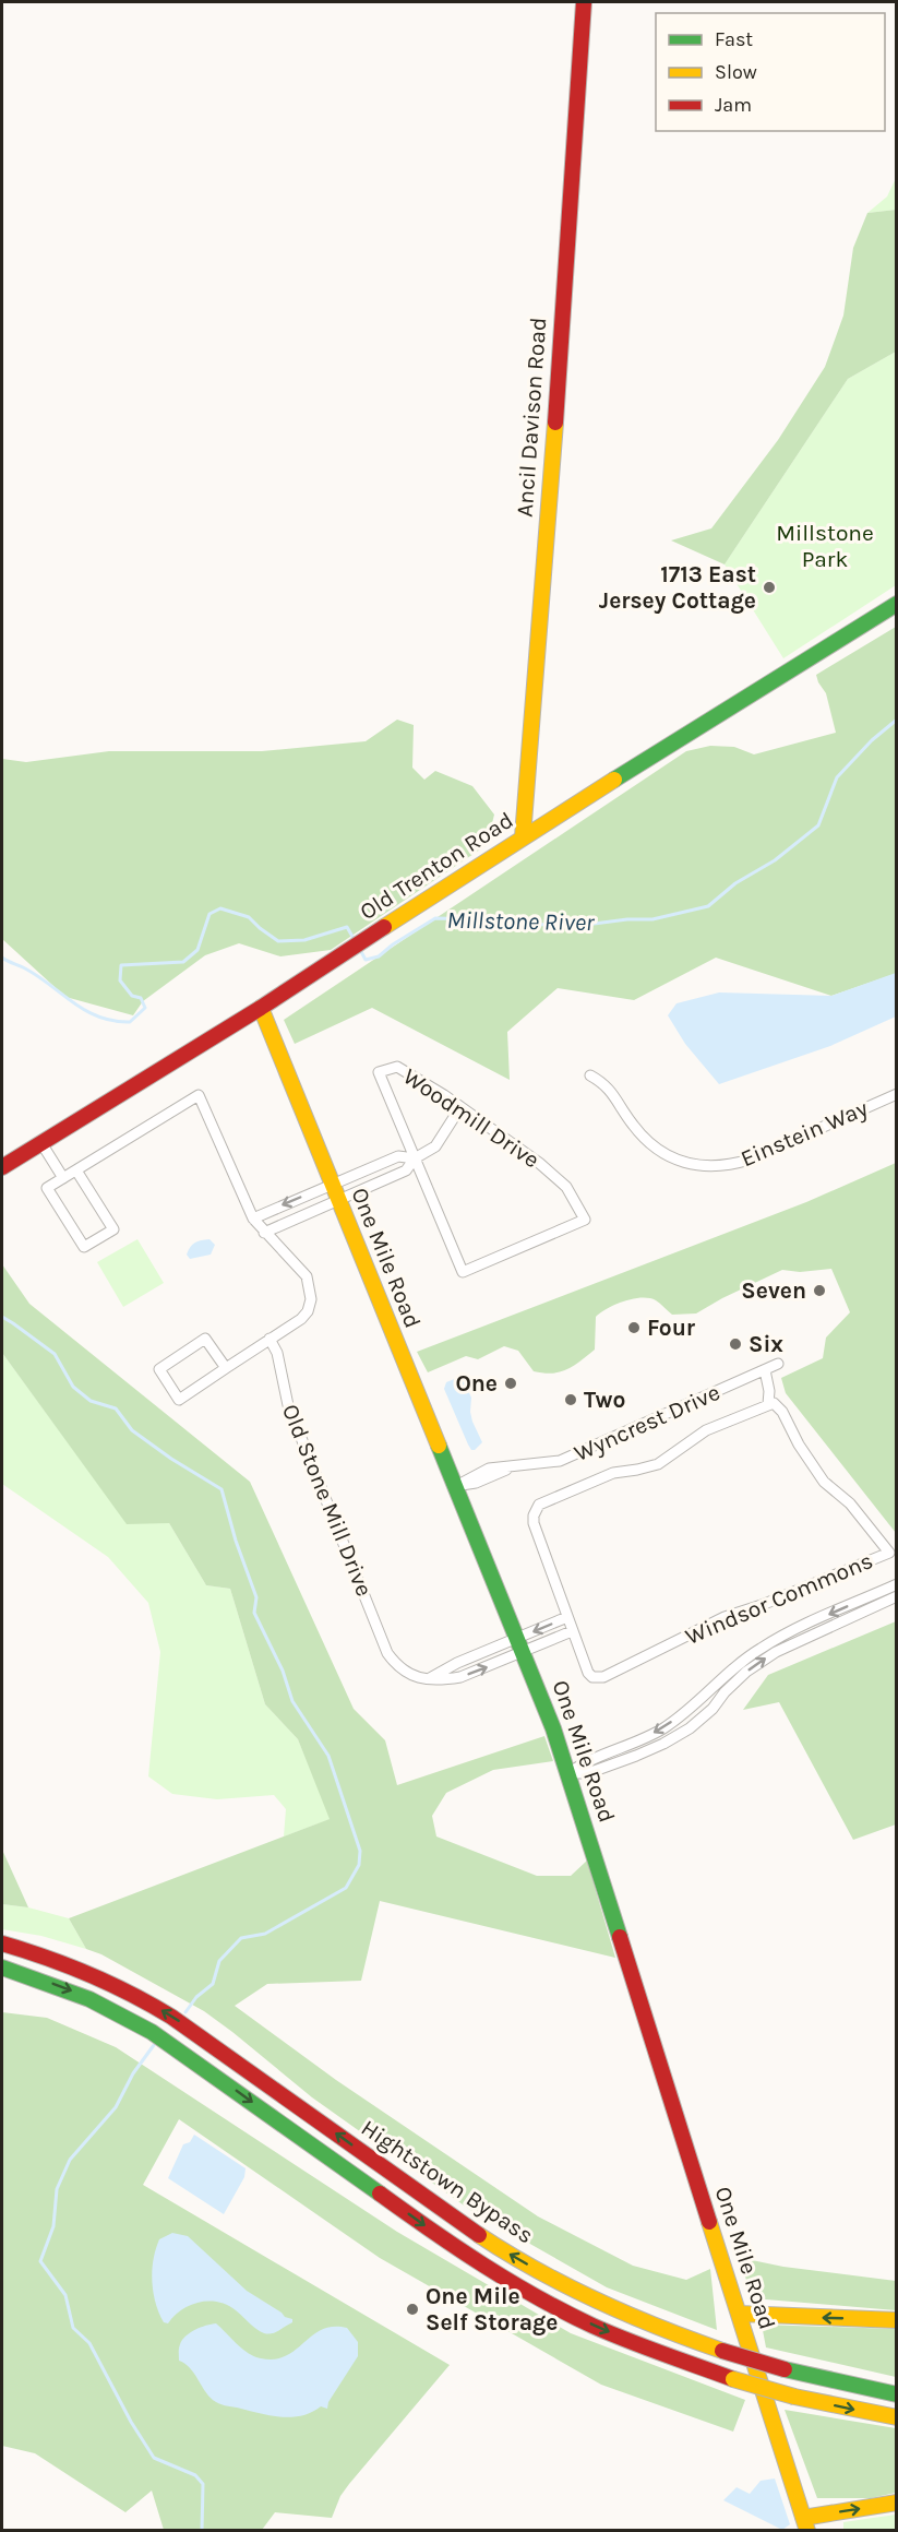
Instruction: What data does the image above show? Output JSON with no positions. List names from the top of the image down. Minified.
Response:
{"streets":{"main road":["Ancil Davison Road","Old Trenton Road","One Mile Road","Hightstown Bypass"],"street":["Woodmill Drive","Einstein Way","Wyncrest Drive","Old Stone Mill Drive","Windsor Commons"]},"crossings":[["Ancil Davison Road","Old Trenton Road"],["Old Trenton Road","One Mile Road"],["One Mile Road","Wyncrest Drive"],["One Mile Road","Old Stone Mill Drive"]],"water":["Millstone River"],"parks":["Millstone Park"],"places":["1713 East Jersey Cottage","Seven","Four","Six","One","Two","One Mile Self Storage"],"legend":["Fast","Slow","Jam"]}
